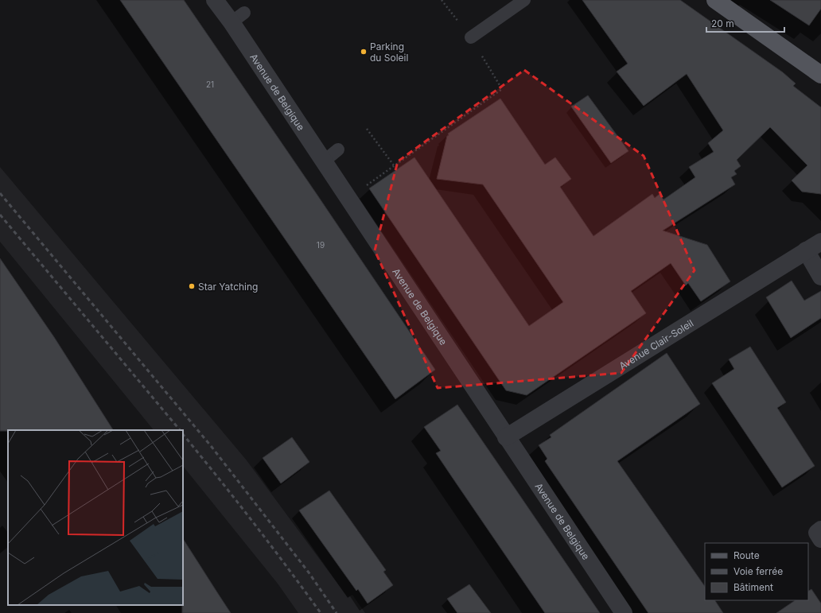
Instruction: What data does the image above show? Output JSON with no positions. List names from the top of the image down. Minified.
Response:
{"streets":{"street":["Avenue de Belgique","Avenue Clair-Soleil"]},"crossings":[["Avenue de Belgique","Avenue Clair-Soleil"]],"places":["Parking du Soleil","Star Yatching"],"house_numbers":["21","19"],"legend":["Route","Voie ferrée","Bâtiment"],"scale_bar":"20 m"}
